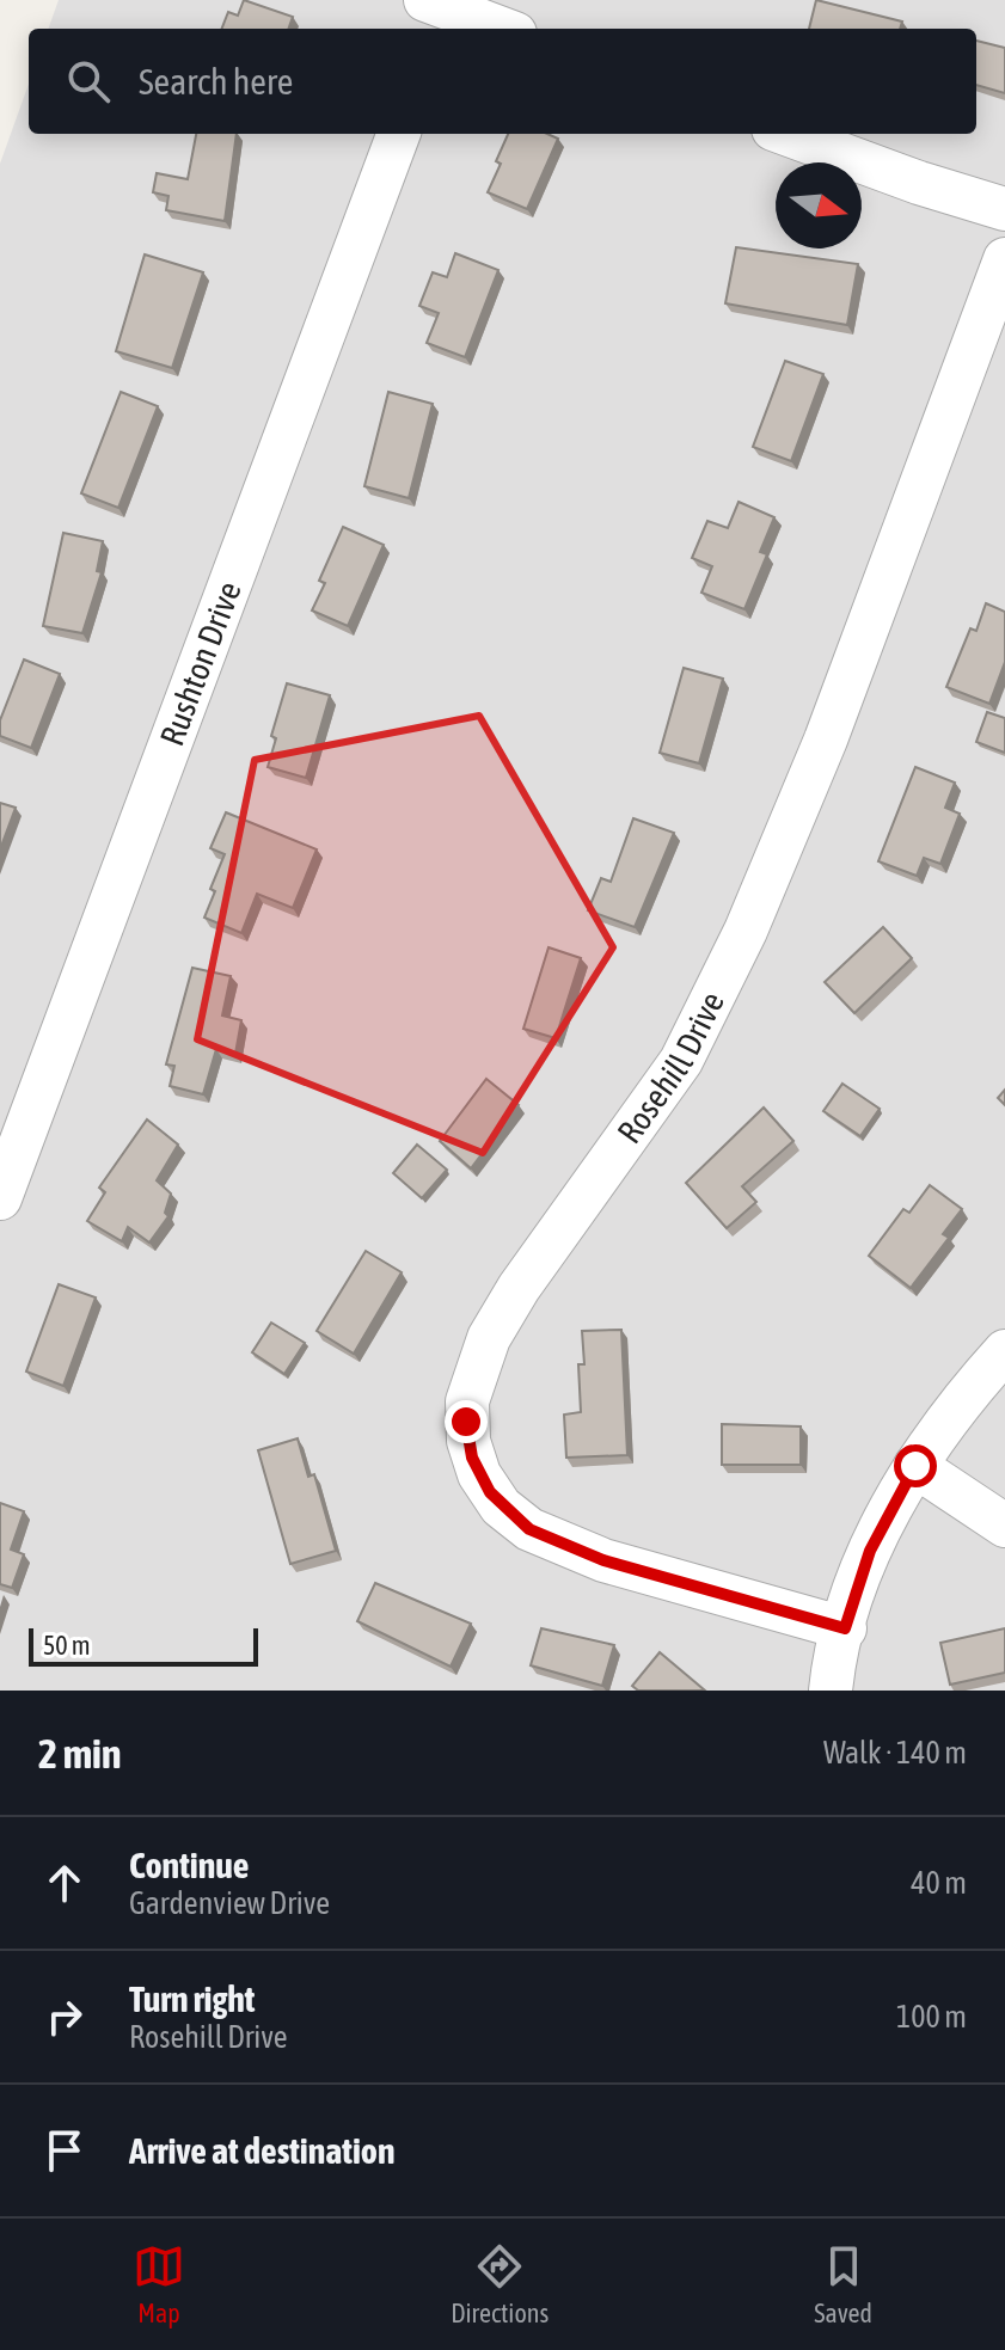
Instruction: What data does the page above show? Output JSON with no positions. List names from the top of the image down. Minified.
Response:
{"streets":{"street":["Rushton Drive","Rosehill Drive"]},"scale_bar":"50 m","north":"right","page":{"search":"Search here","scale":"50 m","heading":["2 min","Walk · 140 m"],"list":[["Continue","Gardenview Drive","40 m"],["Turn right","Rosehill Drive","100 m"],"Arrive at destination"],"nav":["Map","Directions","Saved"]}}
